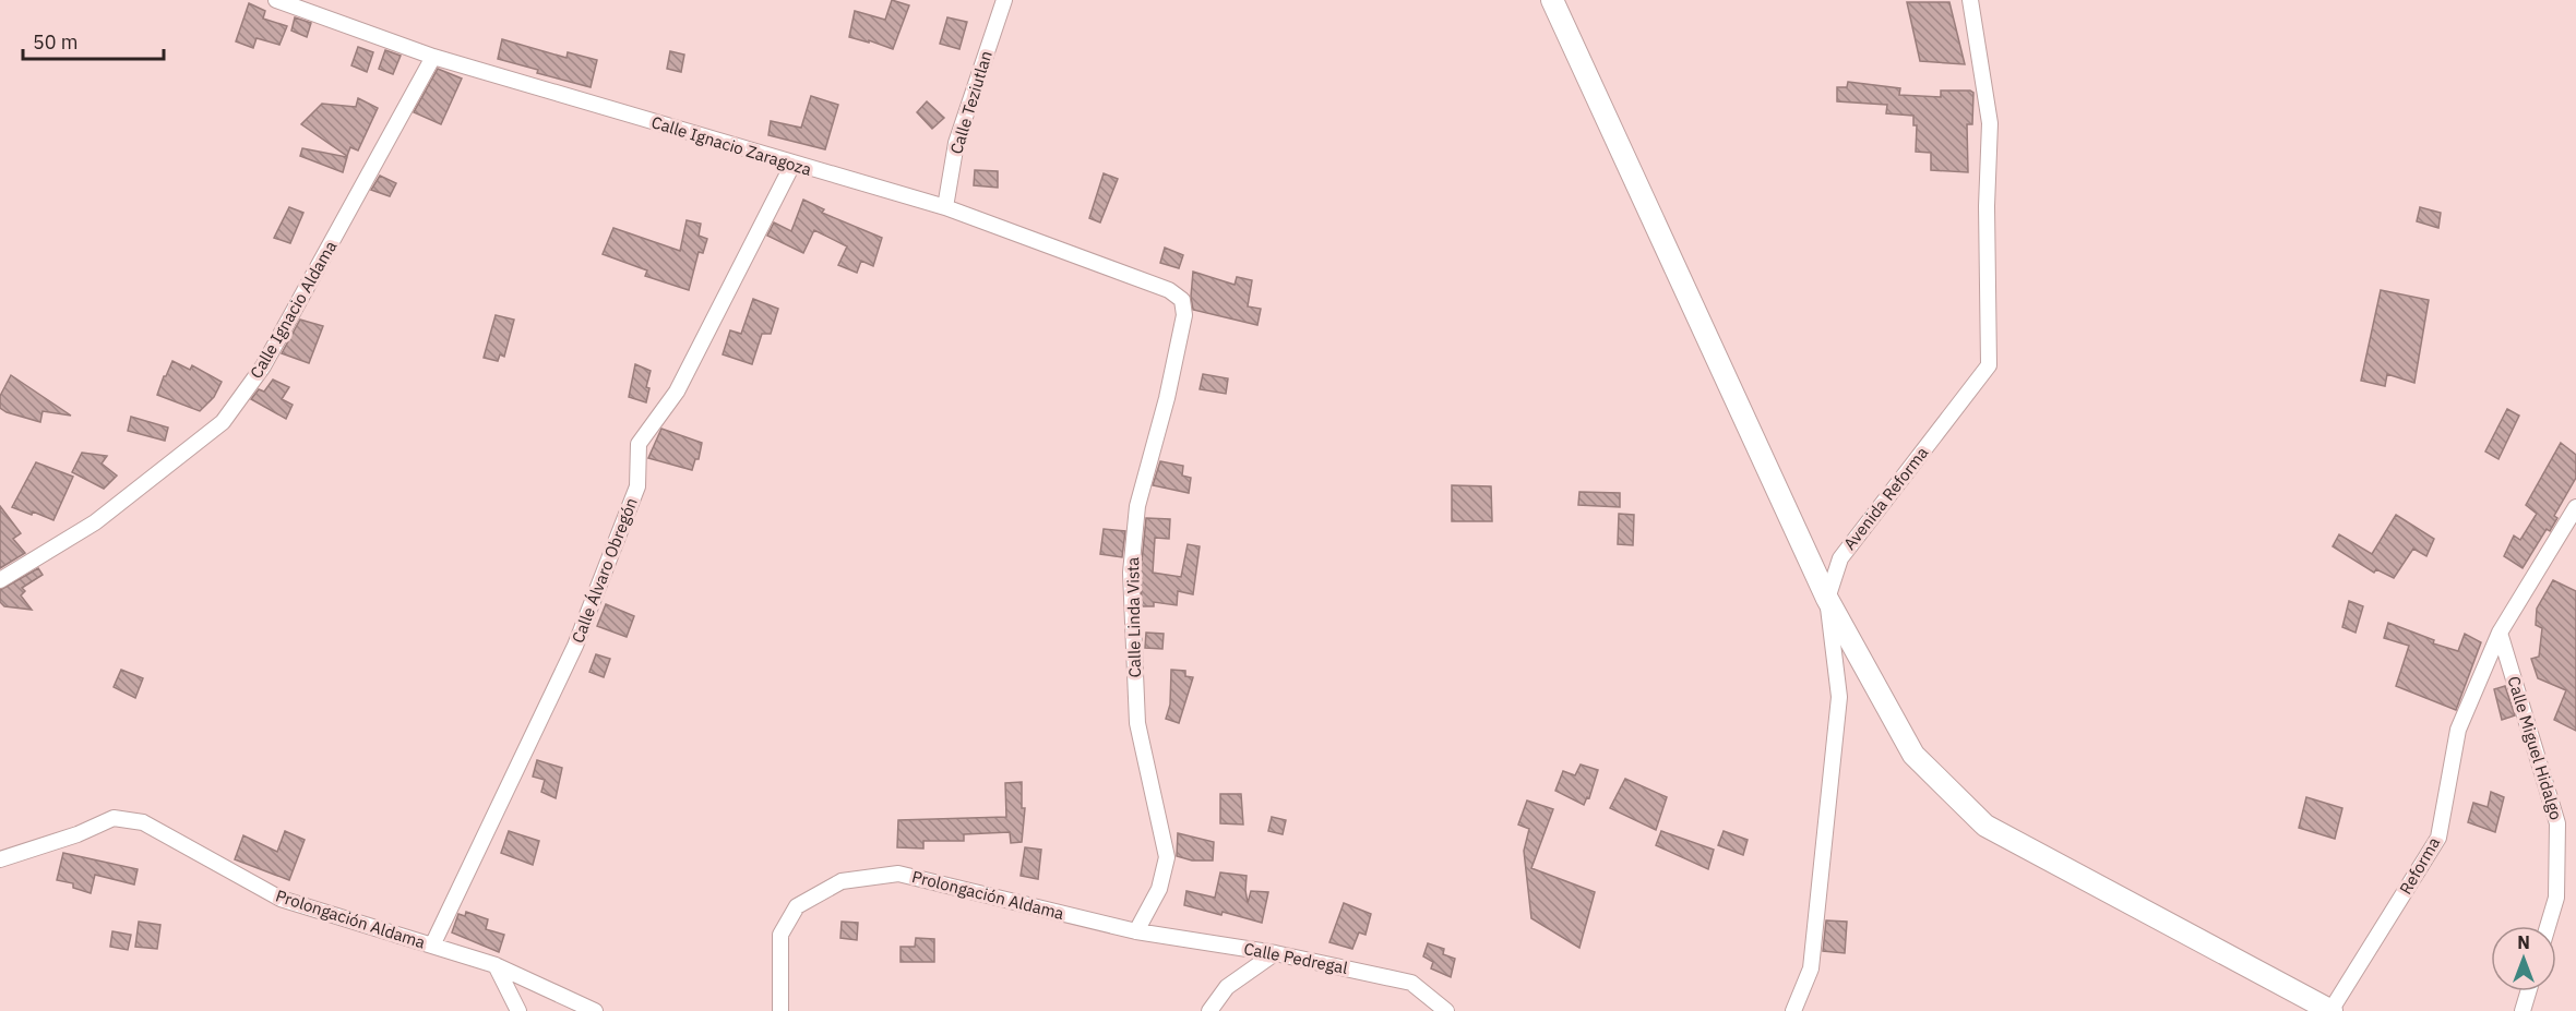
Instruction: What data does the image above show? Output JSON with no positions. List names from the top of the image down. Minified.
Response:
{"streets":{"street":["Calle Teziutlan","Calle Ignacio Zaragoza","Calle Ignacio Aldama","Avenida Reforma","Calle Álvaro Obregón","Calle Linda Vista","Calle Miguel Hidalgo","Reforma","Prolongación Aldama","Calle Pedregal"]},"crossings":[["Calle Teziutlan","Calle Ignacio Zaragoza"],["Calle Ignacio Zaragoza","Calle Ignacio Aldama"],["Calle Ignacio Zaragoza","Calle Álvaro Obregón"],["Calle Ignacio Zaragoza","Calle Linda Vista"],["Calle Álvaro Obregón","Prolongación Aldama"],["Calle Linda Vista","Prolongación Aldama"],["Calle Linda Vista","Calle Pedregal"],["Calle Miguel Hidalgo","Reforma"],["Prolongación Aldama","Calle Pedregal"]],"scale_bar":"50 m","north":"top"}
